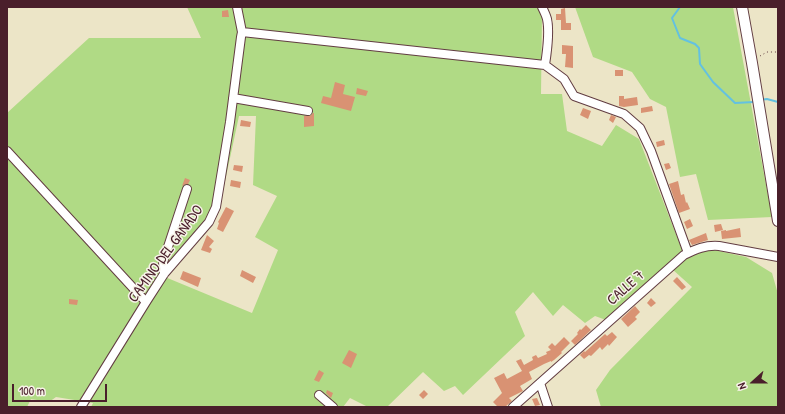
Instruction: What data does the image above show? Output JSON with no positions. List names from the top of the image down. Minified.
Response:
{"streets":{"street":["CAMINO DEL GANADO","CALLE 7"]},"scale_bar":"100 m","north":"left"}
